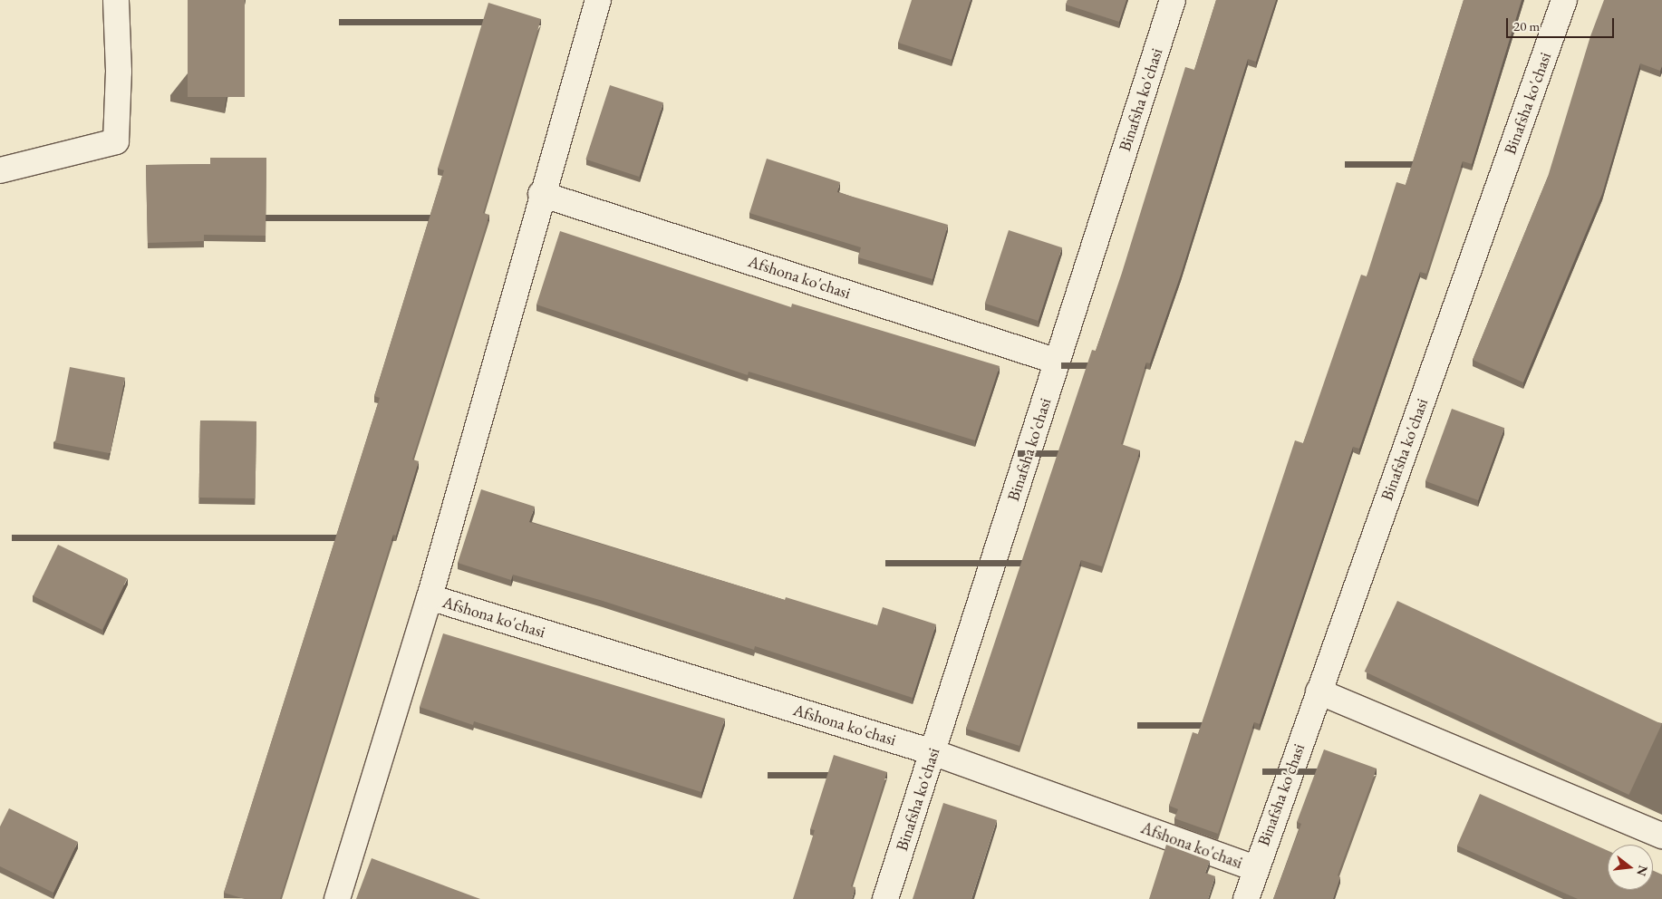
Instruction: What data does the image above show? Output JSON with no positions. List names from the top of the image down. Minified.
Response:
{"streets":{"street":["Binafsha ko'chasi","Afshona ko'chasi"]},"crossings":[["Binafsha ko'chasi","Afshona ko'chasi"]],"scale_bar":"20 m","north":"right"}
